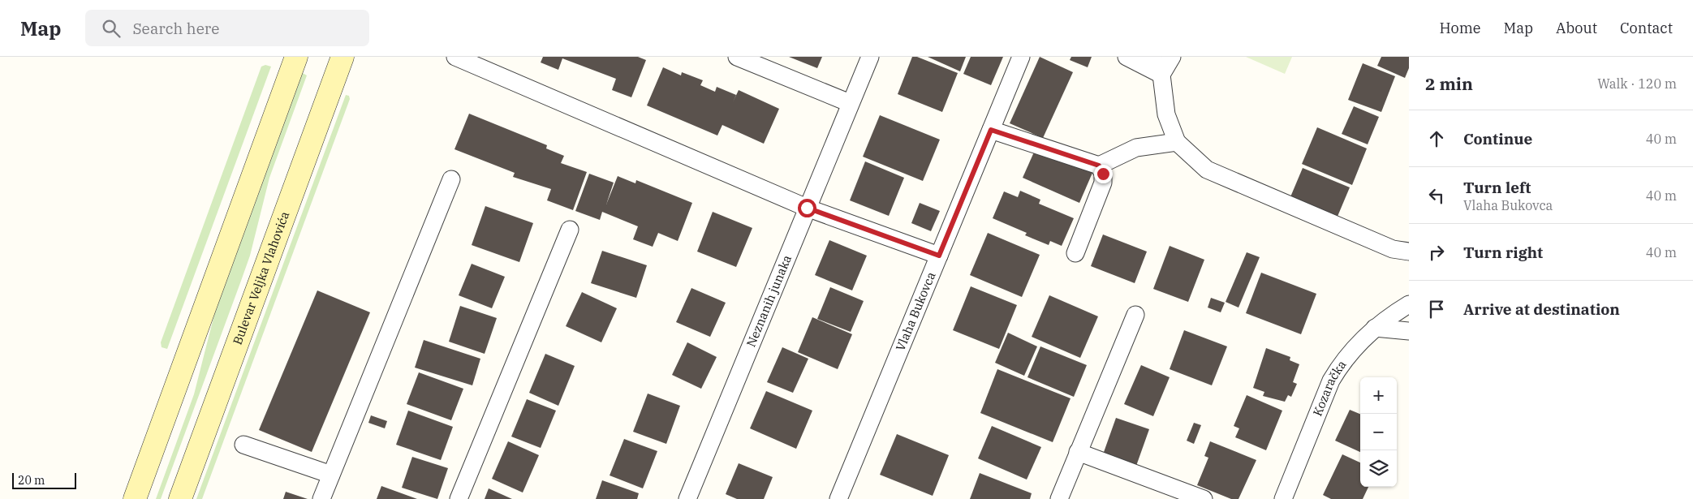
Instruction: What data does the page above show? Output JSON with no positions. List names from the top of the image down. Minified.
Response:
{"streets":{"main road":["Bulevar Veljka Vlahovića"],"street":["Neznanih junaka","Vlaha Bukovca","Kozaračka"]},"scale_bar":"20 m","page":{"header":"Map","search":"Search here","nav":["Home","Map","About","Contact"],"heading":["2 min","Walk · 120 m"],"list":[["Continue","40 m"],["Turn left","Vlaha Bukovca","40 m"],["Turn right","40 m"],"Arrive at destination"],"map_buttons":["+","−"],"scale":"20 m"}}
